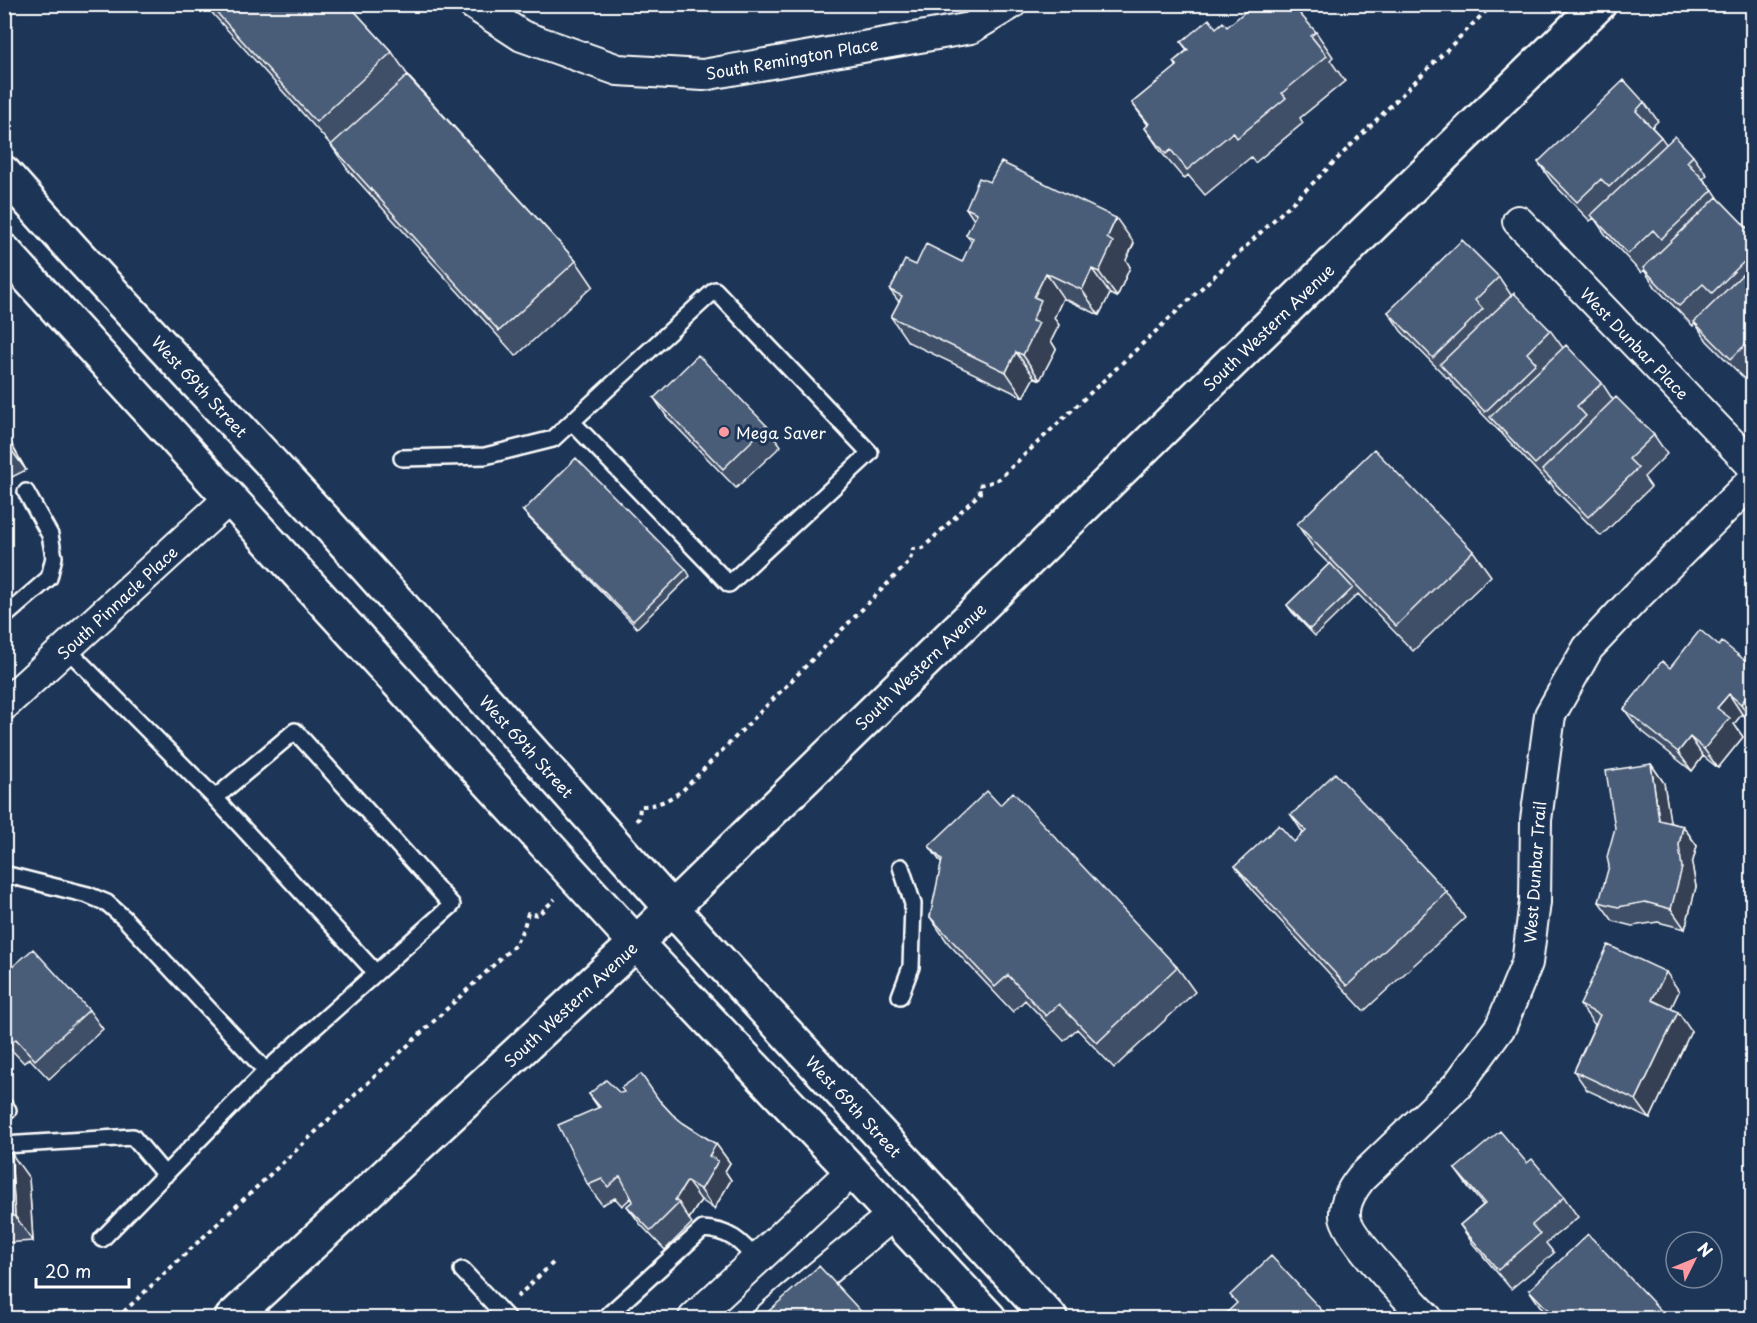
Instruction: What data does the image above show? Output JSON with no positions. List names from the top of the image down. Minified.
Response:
{"streets":{"main road":["South Western Avenue","West 69th Street"],"street":["South Remington Place","West Dunbar Place","South Pinnacle Place","West Dunbar Trail"]},"crossings":[["South Western Avenue","West 69th Street"]],"places":["Mega Saver"],"scale_bar":"20 m","north":"top right"}
